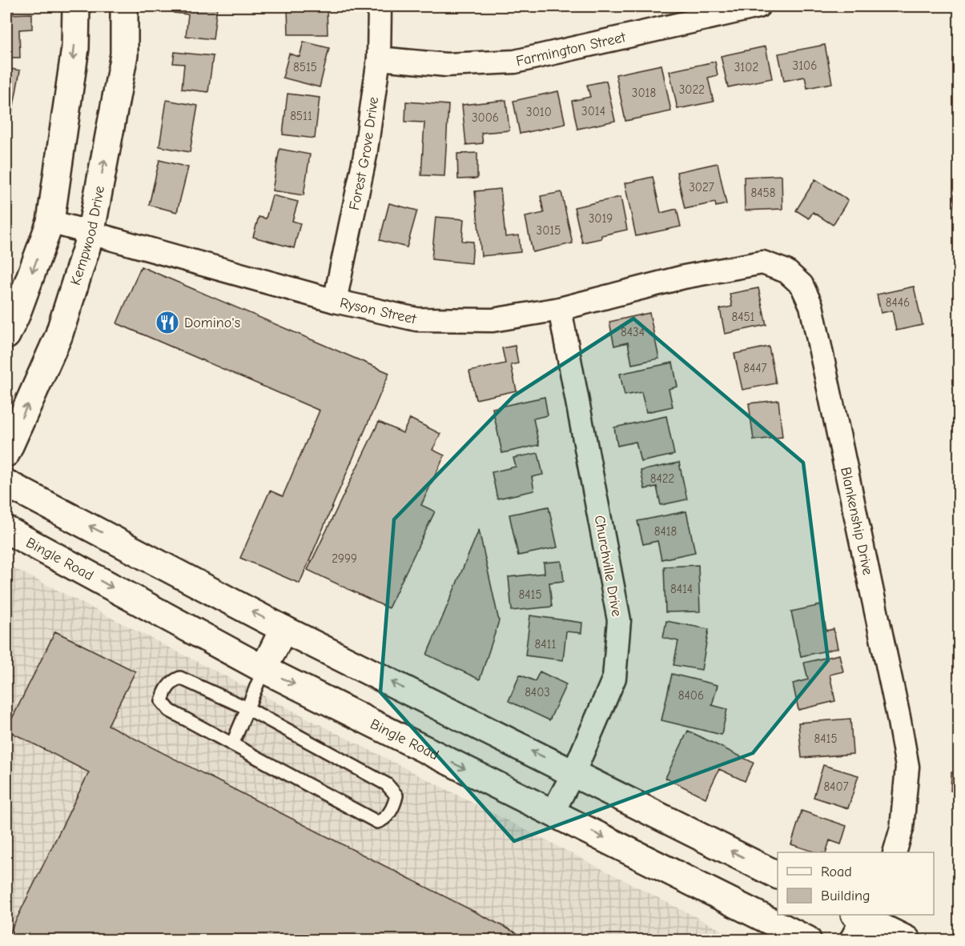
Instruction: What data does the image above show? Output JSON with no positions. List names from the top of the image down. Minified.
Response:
{"streets":{"main road":["Kempwood Drive","Bingle Road"],"street":["Farmington Street","Forest Grove Drive","Ryson Street","Blankenship Drive","Churchville Drive"]},"crossings":[["Farmington Street","Forest Grove Drive"],["Forest Grove Drive","Ryson Street"],["Kempwood Drive","Ryson Street"],["Ryson Street","Blankenship Drive"],["Ryson Street","Churchville Drive"],["Bingle Road","Churchville Drive"]],"places":{"restaurant":["Domino's"]},"house_numbers":["3106","8515","3102","3022","3018","3014","3010","8511","3006","3027","8458","3019","3015","8446","8451","8434","8447","8422","8418","2999","8414","8415","8411","8403","8406","8415","8407"],"legend":["Road","Building"]}
